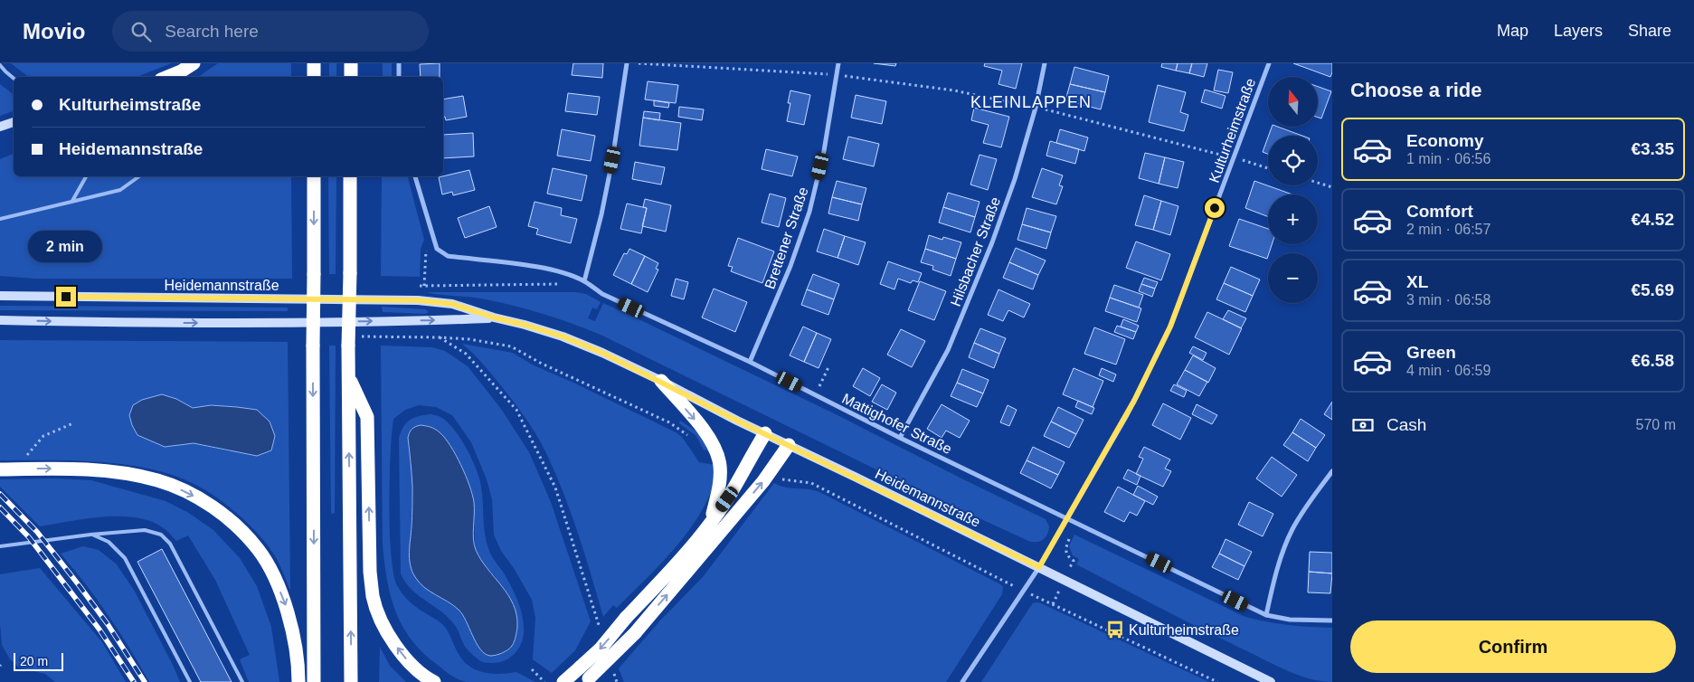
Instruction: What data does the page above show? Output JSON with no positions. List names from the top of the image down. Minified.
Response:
{"streets":{"main road":["Heidemannstraße"],"street":["Kulturheimstraße","Brettener Straße","Hilsbacher Straße","Mattighofer Straße"]},"crossings":[["Kulturheimstraße","Heidemannstraße"],["Kulturheimstraße","Mattighofer Straße"],["Brettener Straße","Mattighofer Straße"],["Hilsbacher Straße","Mattighofer Straße"]],"districts":["KLEINLAPPEN"],"places":{"bus stop":["Kulturheimstraße"]},"scale_bar":"20 m","north":"top","page":{"header":"Movio","search":"Search here","nav":["Map","Layers","Share"],"heading":"Choose a ride","map_buttons":["+","−"],"banner":["Kulturheimstraße","Heidemannstraße"],"list":[{"name":"Economy","note":"1 min · 06:56","value":"€3.35"},{"name":"Comfort","note":"2 min · 06:57","value":"€4.52"},{"name":"XL","note":"3 min · 06:58","value":"€5.69"},{"name":"Green","note":"4 min · 06:59","value":"€6.58"}],"bubble":"2 min","pay":["Cash","570 m"],"buttons":"Confirm","scale":"20 m"}}
